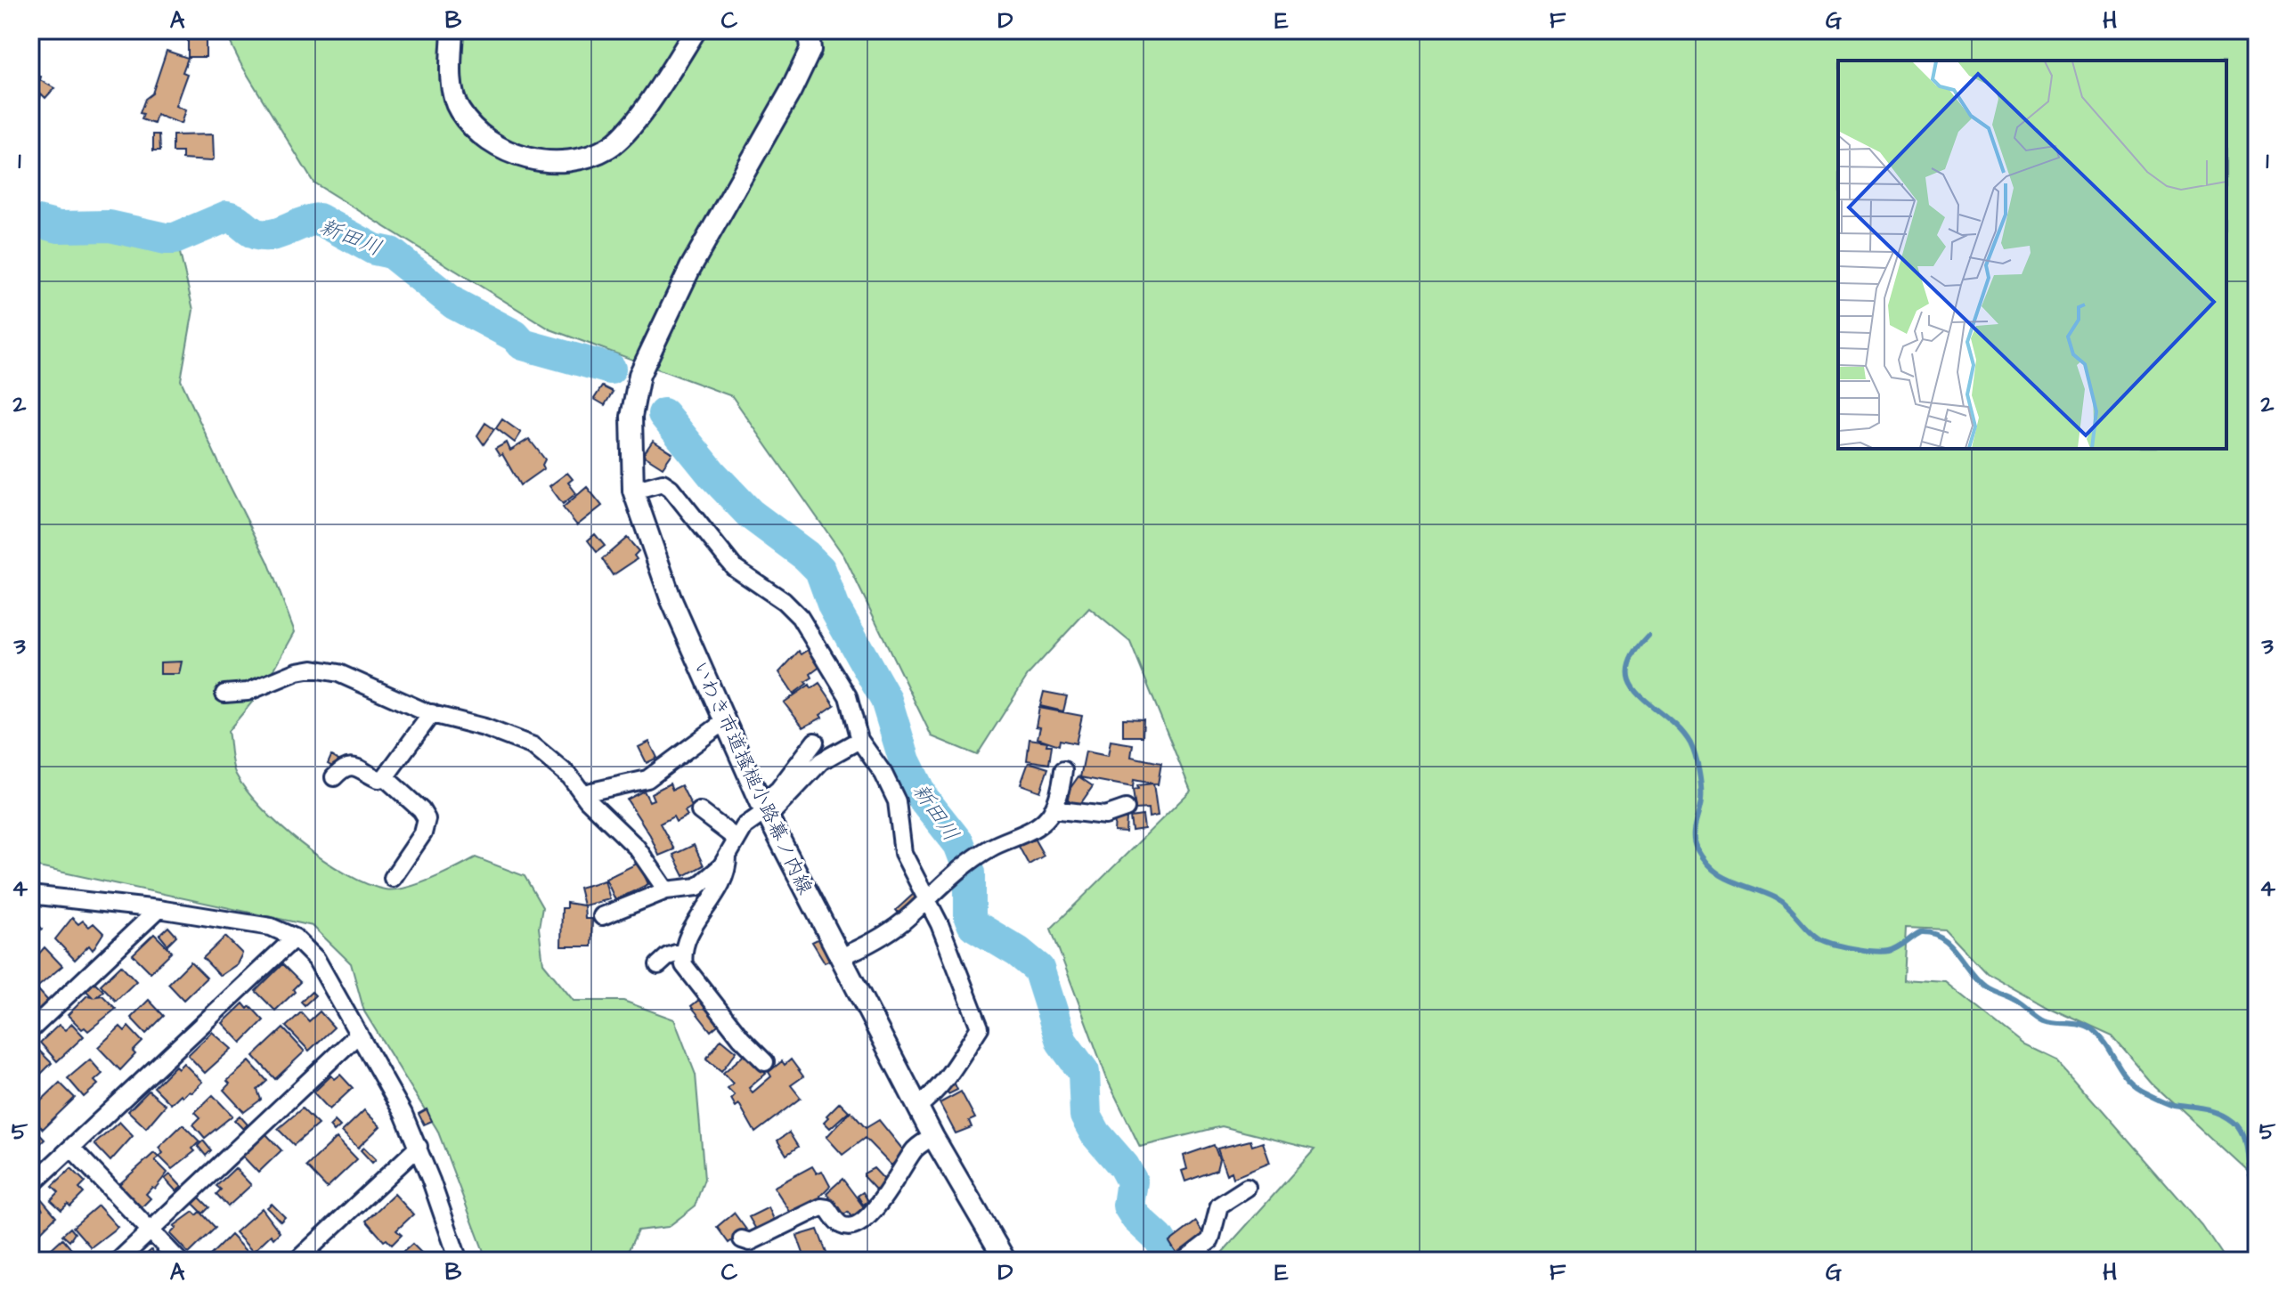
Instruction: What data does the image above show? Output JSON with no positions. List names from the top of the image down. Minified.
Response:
{"streets":{"street":["いわき市道搔槌小路幕ノ内線"]},"water":["新田川"],"grid":{"columns":["A","B","C","D","E","F","G","H"],"rows":["1","2","3","4","5"]}}
